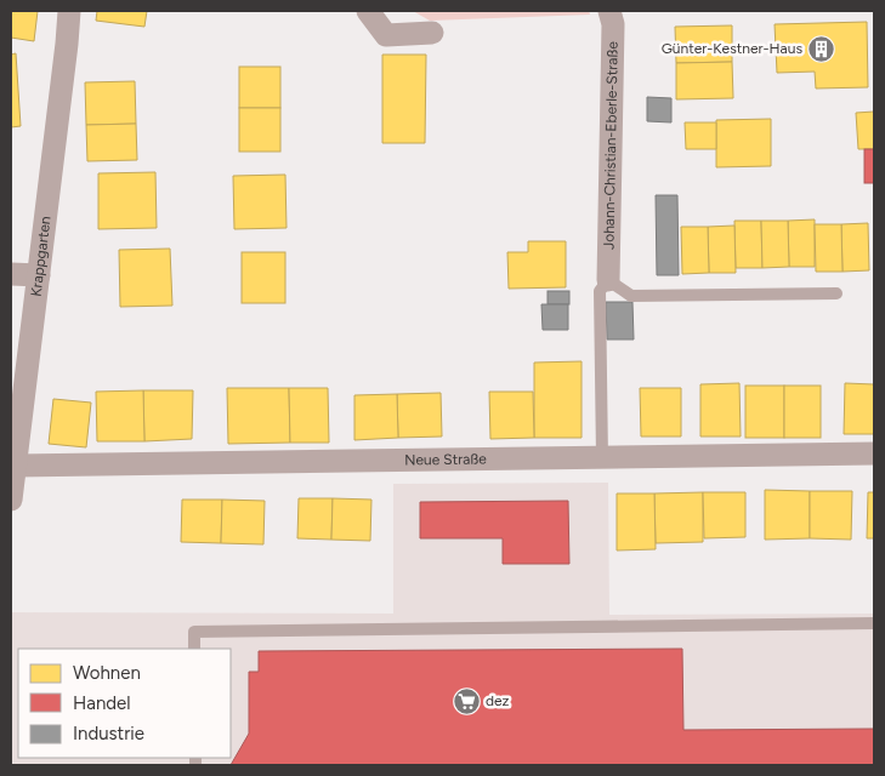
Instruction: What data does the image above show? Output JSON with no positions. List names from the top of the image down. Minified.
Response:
{"streets":{"street":["Johann-Christian-Eberle-Straße","Krappgarten","Neue Straße"]},"crossings":[["Krappgarten","Neue Straße"]],"places":{"building":["Günter-Kestner-Haus"],"supermarket":["dez"]},"legend":["Wohnen","Handel","Industrie"]}
